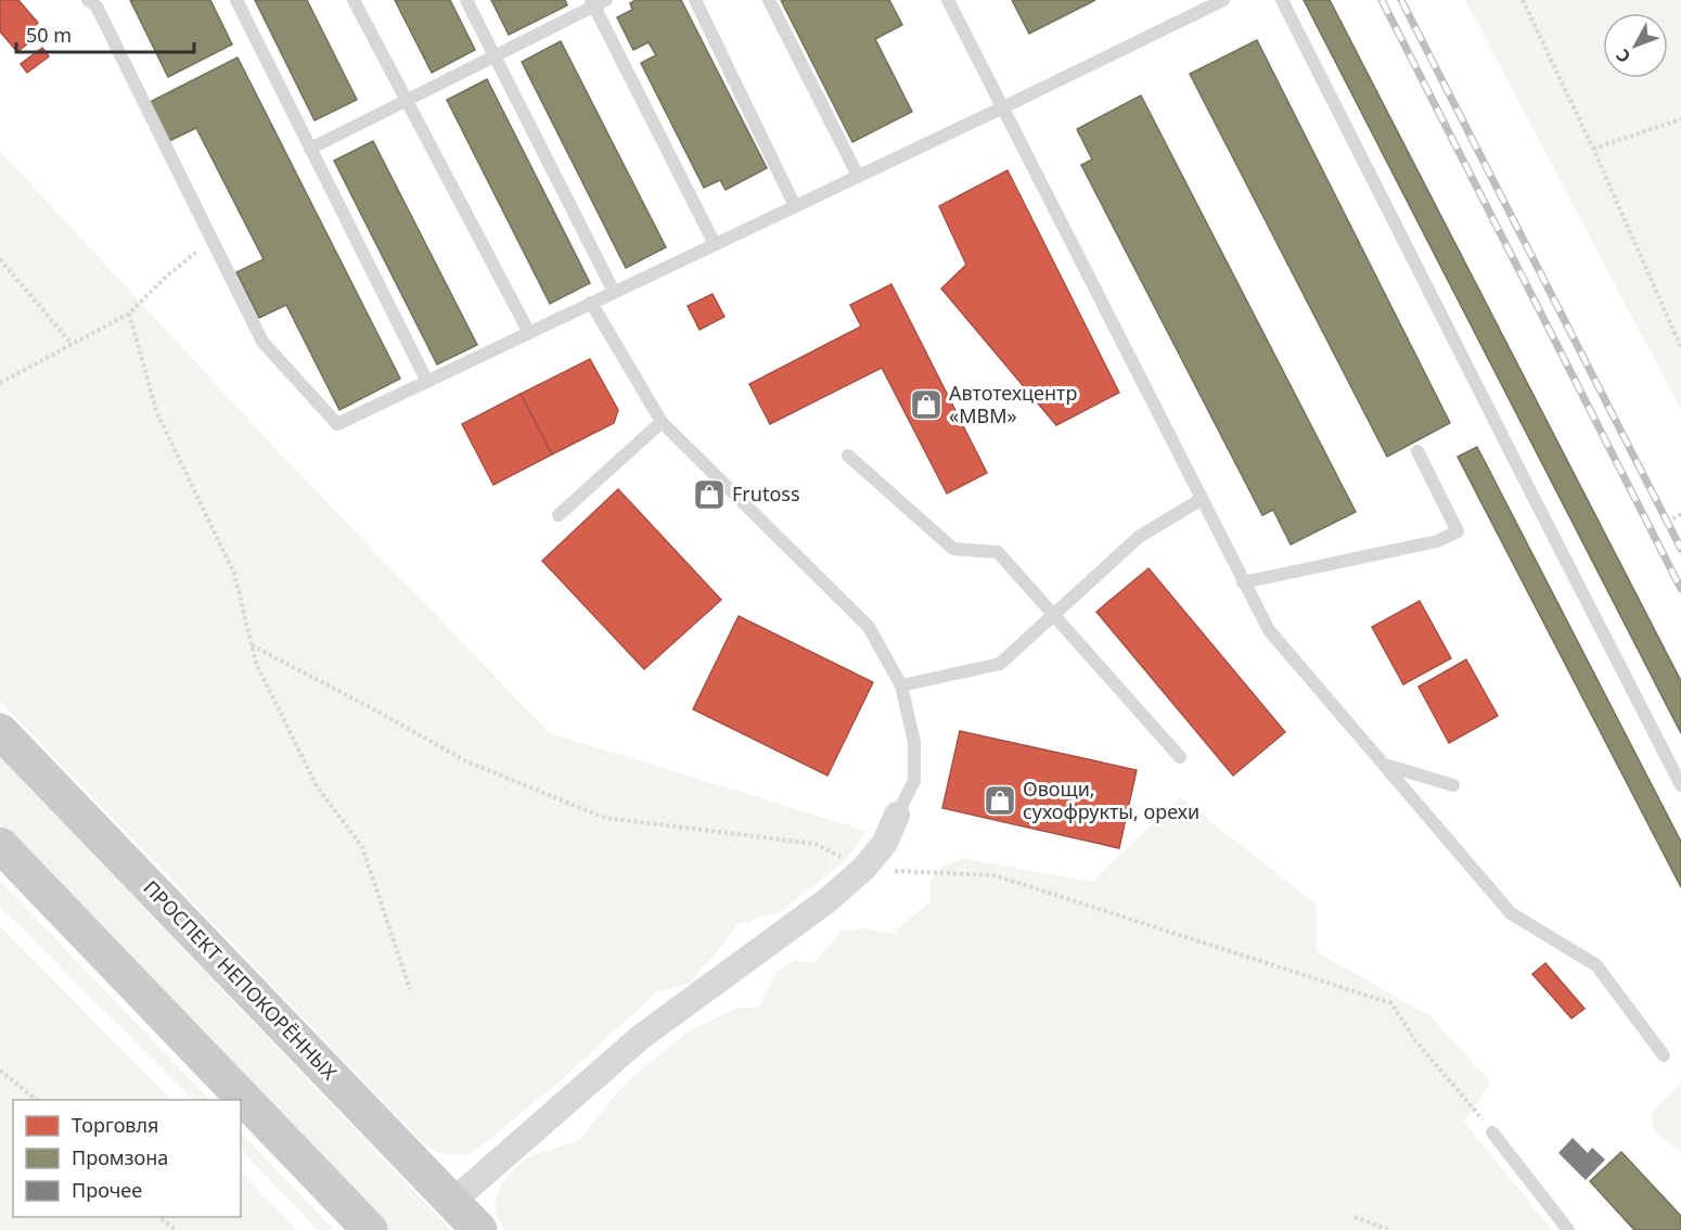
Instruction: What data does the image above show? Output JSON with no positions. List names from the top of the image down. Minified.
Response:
{"streets":{"main road":["ПРОСПЕКТ НЕПОКОРЁННЫХ"]},"places":{"shop":["Автотехцентр «МВМ»","Frutoss","Овощи, сухофрукты, орехи"]},"legend":["Торговля","Промзона","Прочее"],"scale_bar":"50 m","north":"bottom left"}
